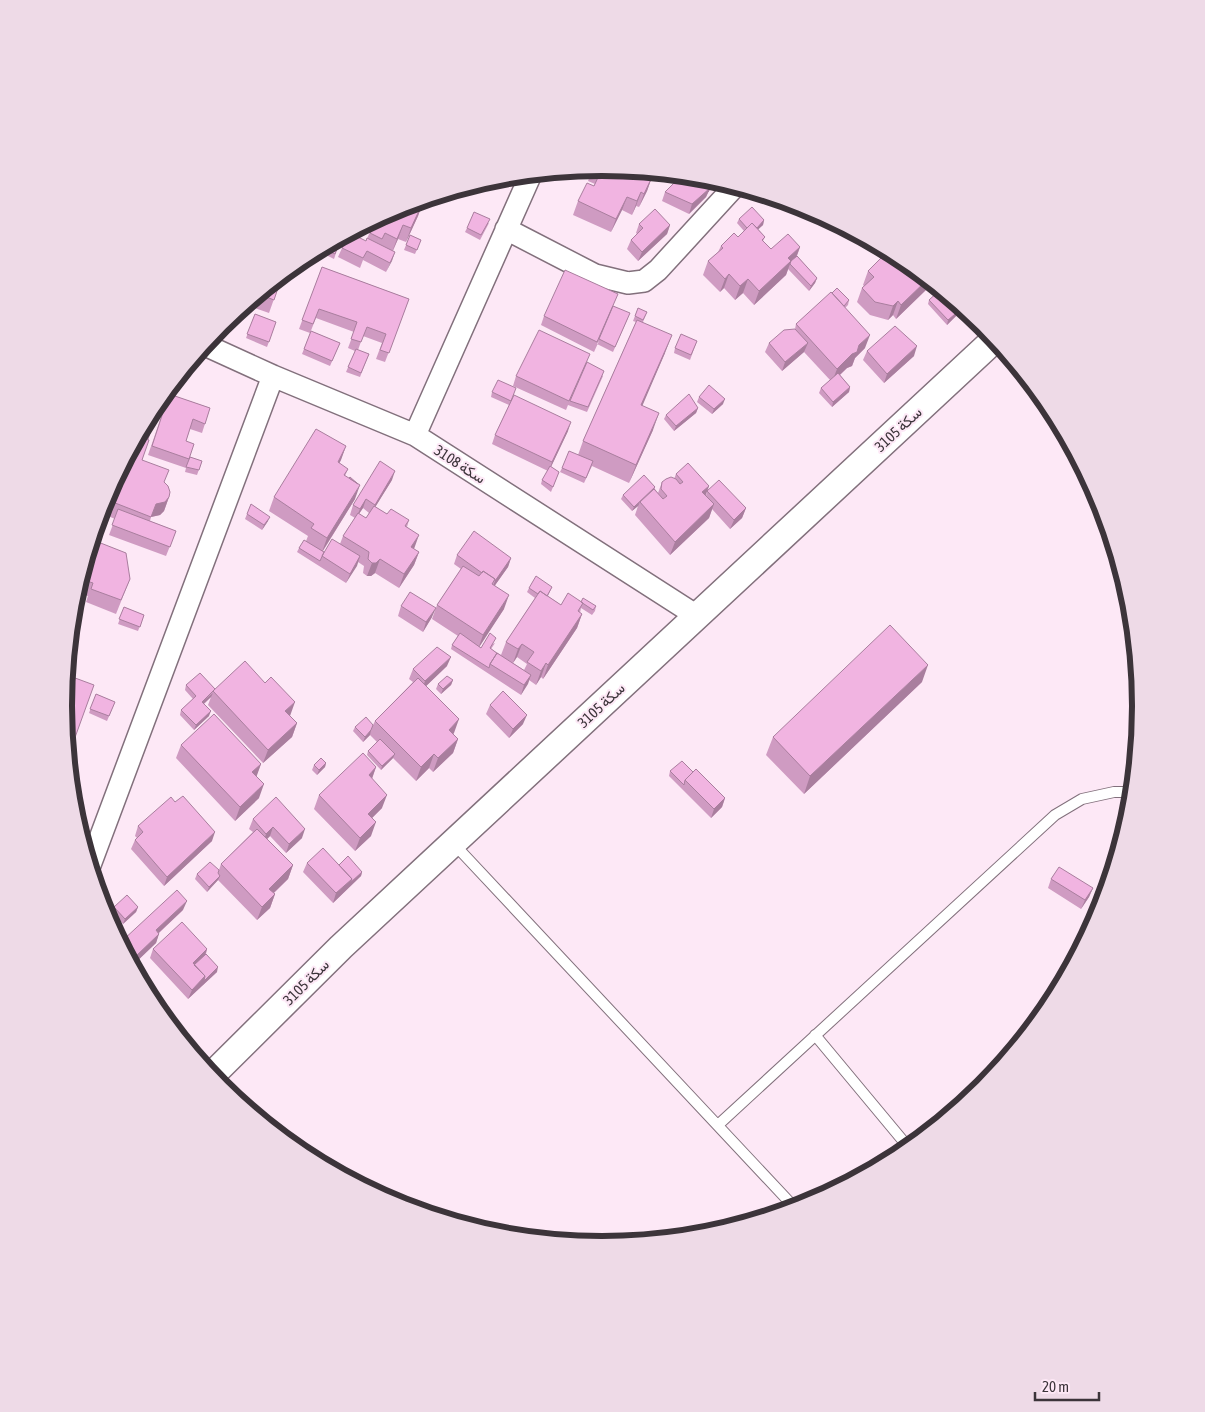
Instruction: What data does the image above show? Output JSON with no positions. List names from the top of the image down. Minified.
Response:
{"streets":{"street":["سكة 3105","سكة 3108"]},"crossings":[["سكة 3105","سكة 3108"]],"scale_bar":"20 m"}
